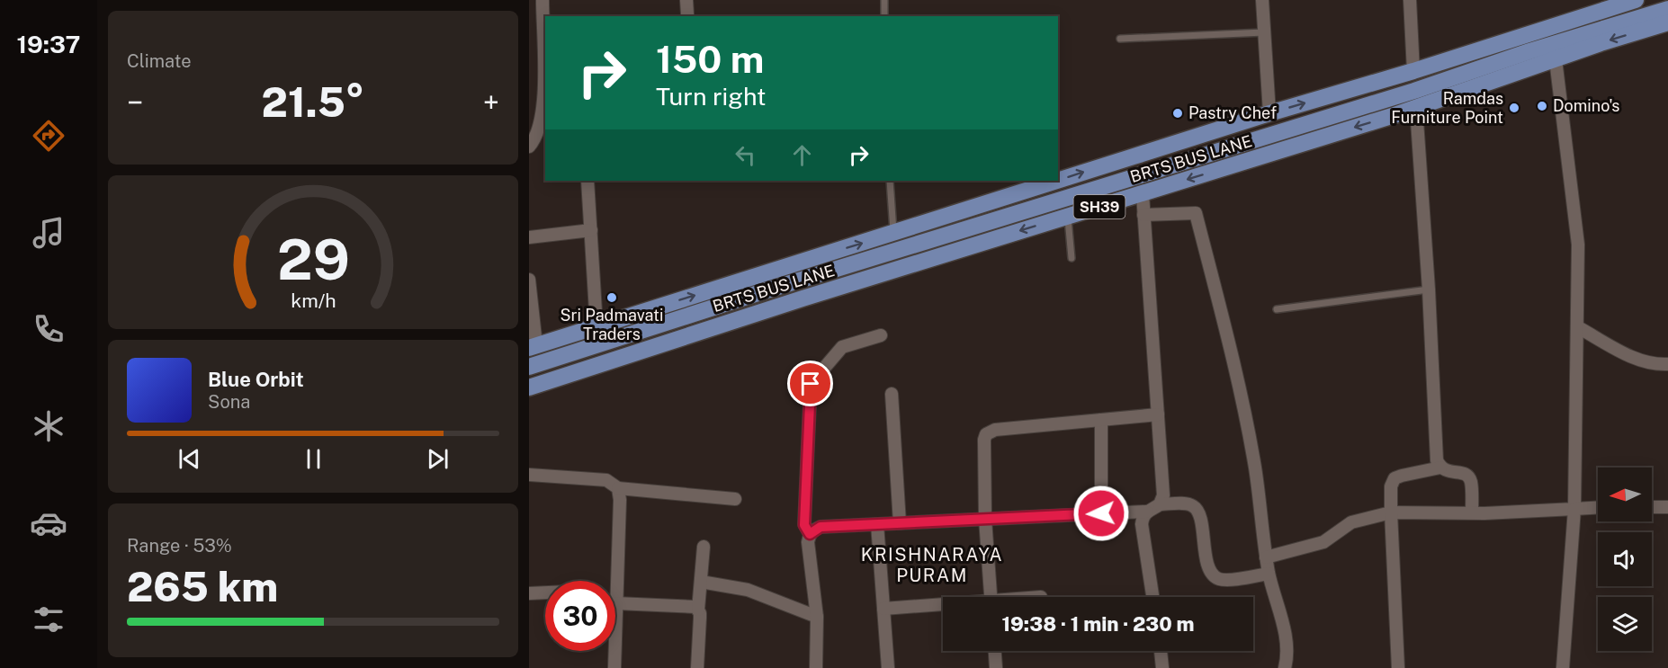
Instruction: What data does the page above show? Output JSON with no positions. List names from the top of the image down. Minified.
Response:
{"streets":{"main road":["BRTS BUS LANE","SH39"]},"districts":["KRISHNARAYA PURAM"],"places":["Domino's","Ramdas Furniture Point","Pastry Chef","Sri Padmavati Traders"],"north":"left","page":{"tabs":"19:37","tile":["Climate",["Range · 53%","265 km"]],"turn":["150 m","Turn right"],"heat":["−","21.5°","+"],"song":["Blue Orbit","Sona"],"limit":"30","trip":"19:38 · 1 min · 230 m","gauge":["29","km/h"]}}
